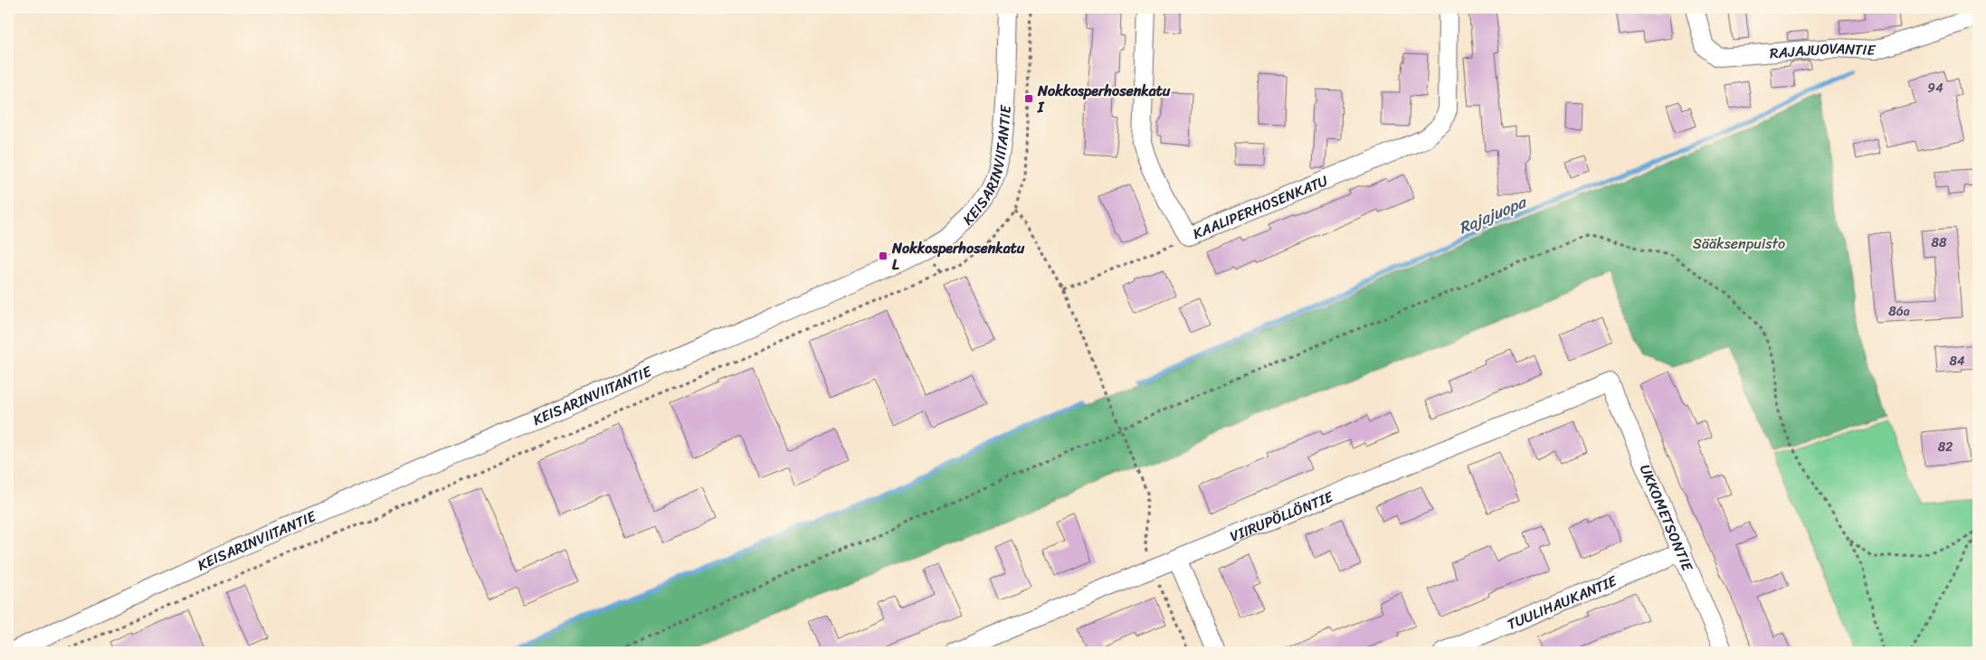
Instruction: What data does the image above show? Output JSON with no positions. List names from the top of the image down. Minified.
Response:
{"streets":{"street":["RAJAJUOVANTIE","KEISARINVIITANTIE","KAALIPERHOSENKATU","VIIRUPÖLLÖNTIE","UKKOMETSONTIE","TUULIHAUKANTIE"]},"crossings":[["VIIRUPÖLLÖNTIE","UKKOMETSONTIE"],["UKKOMETSONTIE","TUULIHAUKANTIE"]],"water":["Rajajuopa"],"parks":["Sääksenpuisto"],"places":{"transit":["Nokkosperhosenkatu I","Nokkosperhosenkatu L"]},"house_numbers":["94","88","86a","84","82"]}
